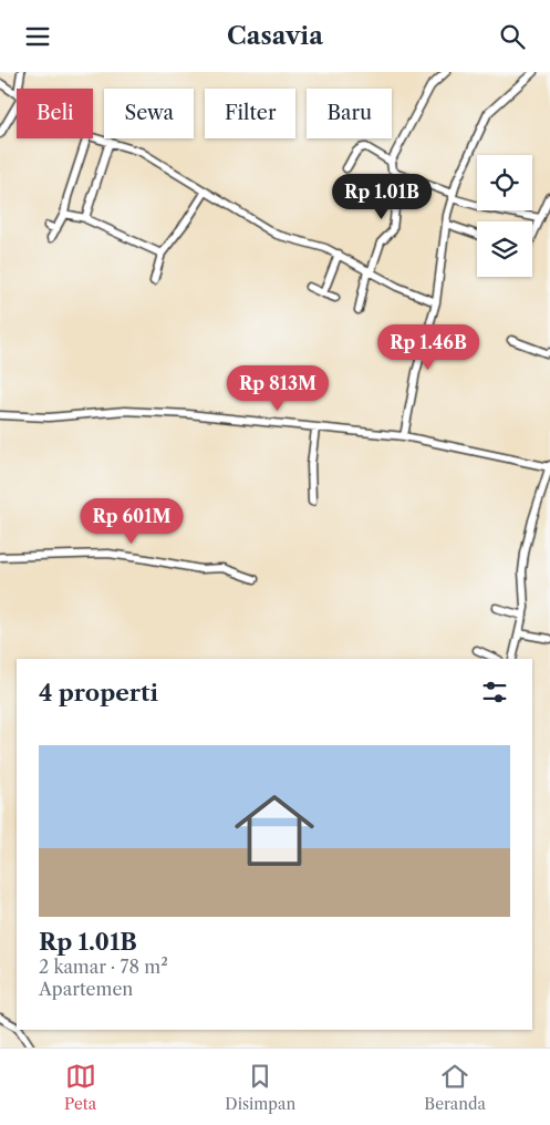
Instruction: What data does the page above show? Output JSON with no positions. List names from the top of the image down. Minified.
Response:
{"page":{"header":"Casavia","chip":["Beli","Sewa","Filter","Baru"],"price":["Rp 1.01B","Rp 1.46B","Rp 813M","Rp 601M"],"heading":"4 properti","list":[{"name":"Rp 1.01B","note":"2 kamar · 78 m² · Apartemen"}],"tabs":["Peta","Disimpan","Beranda"]}}
